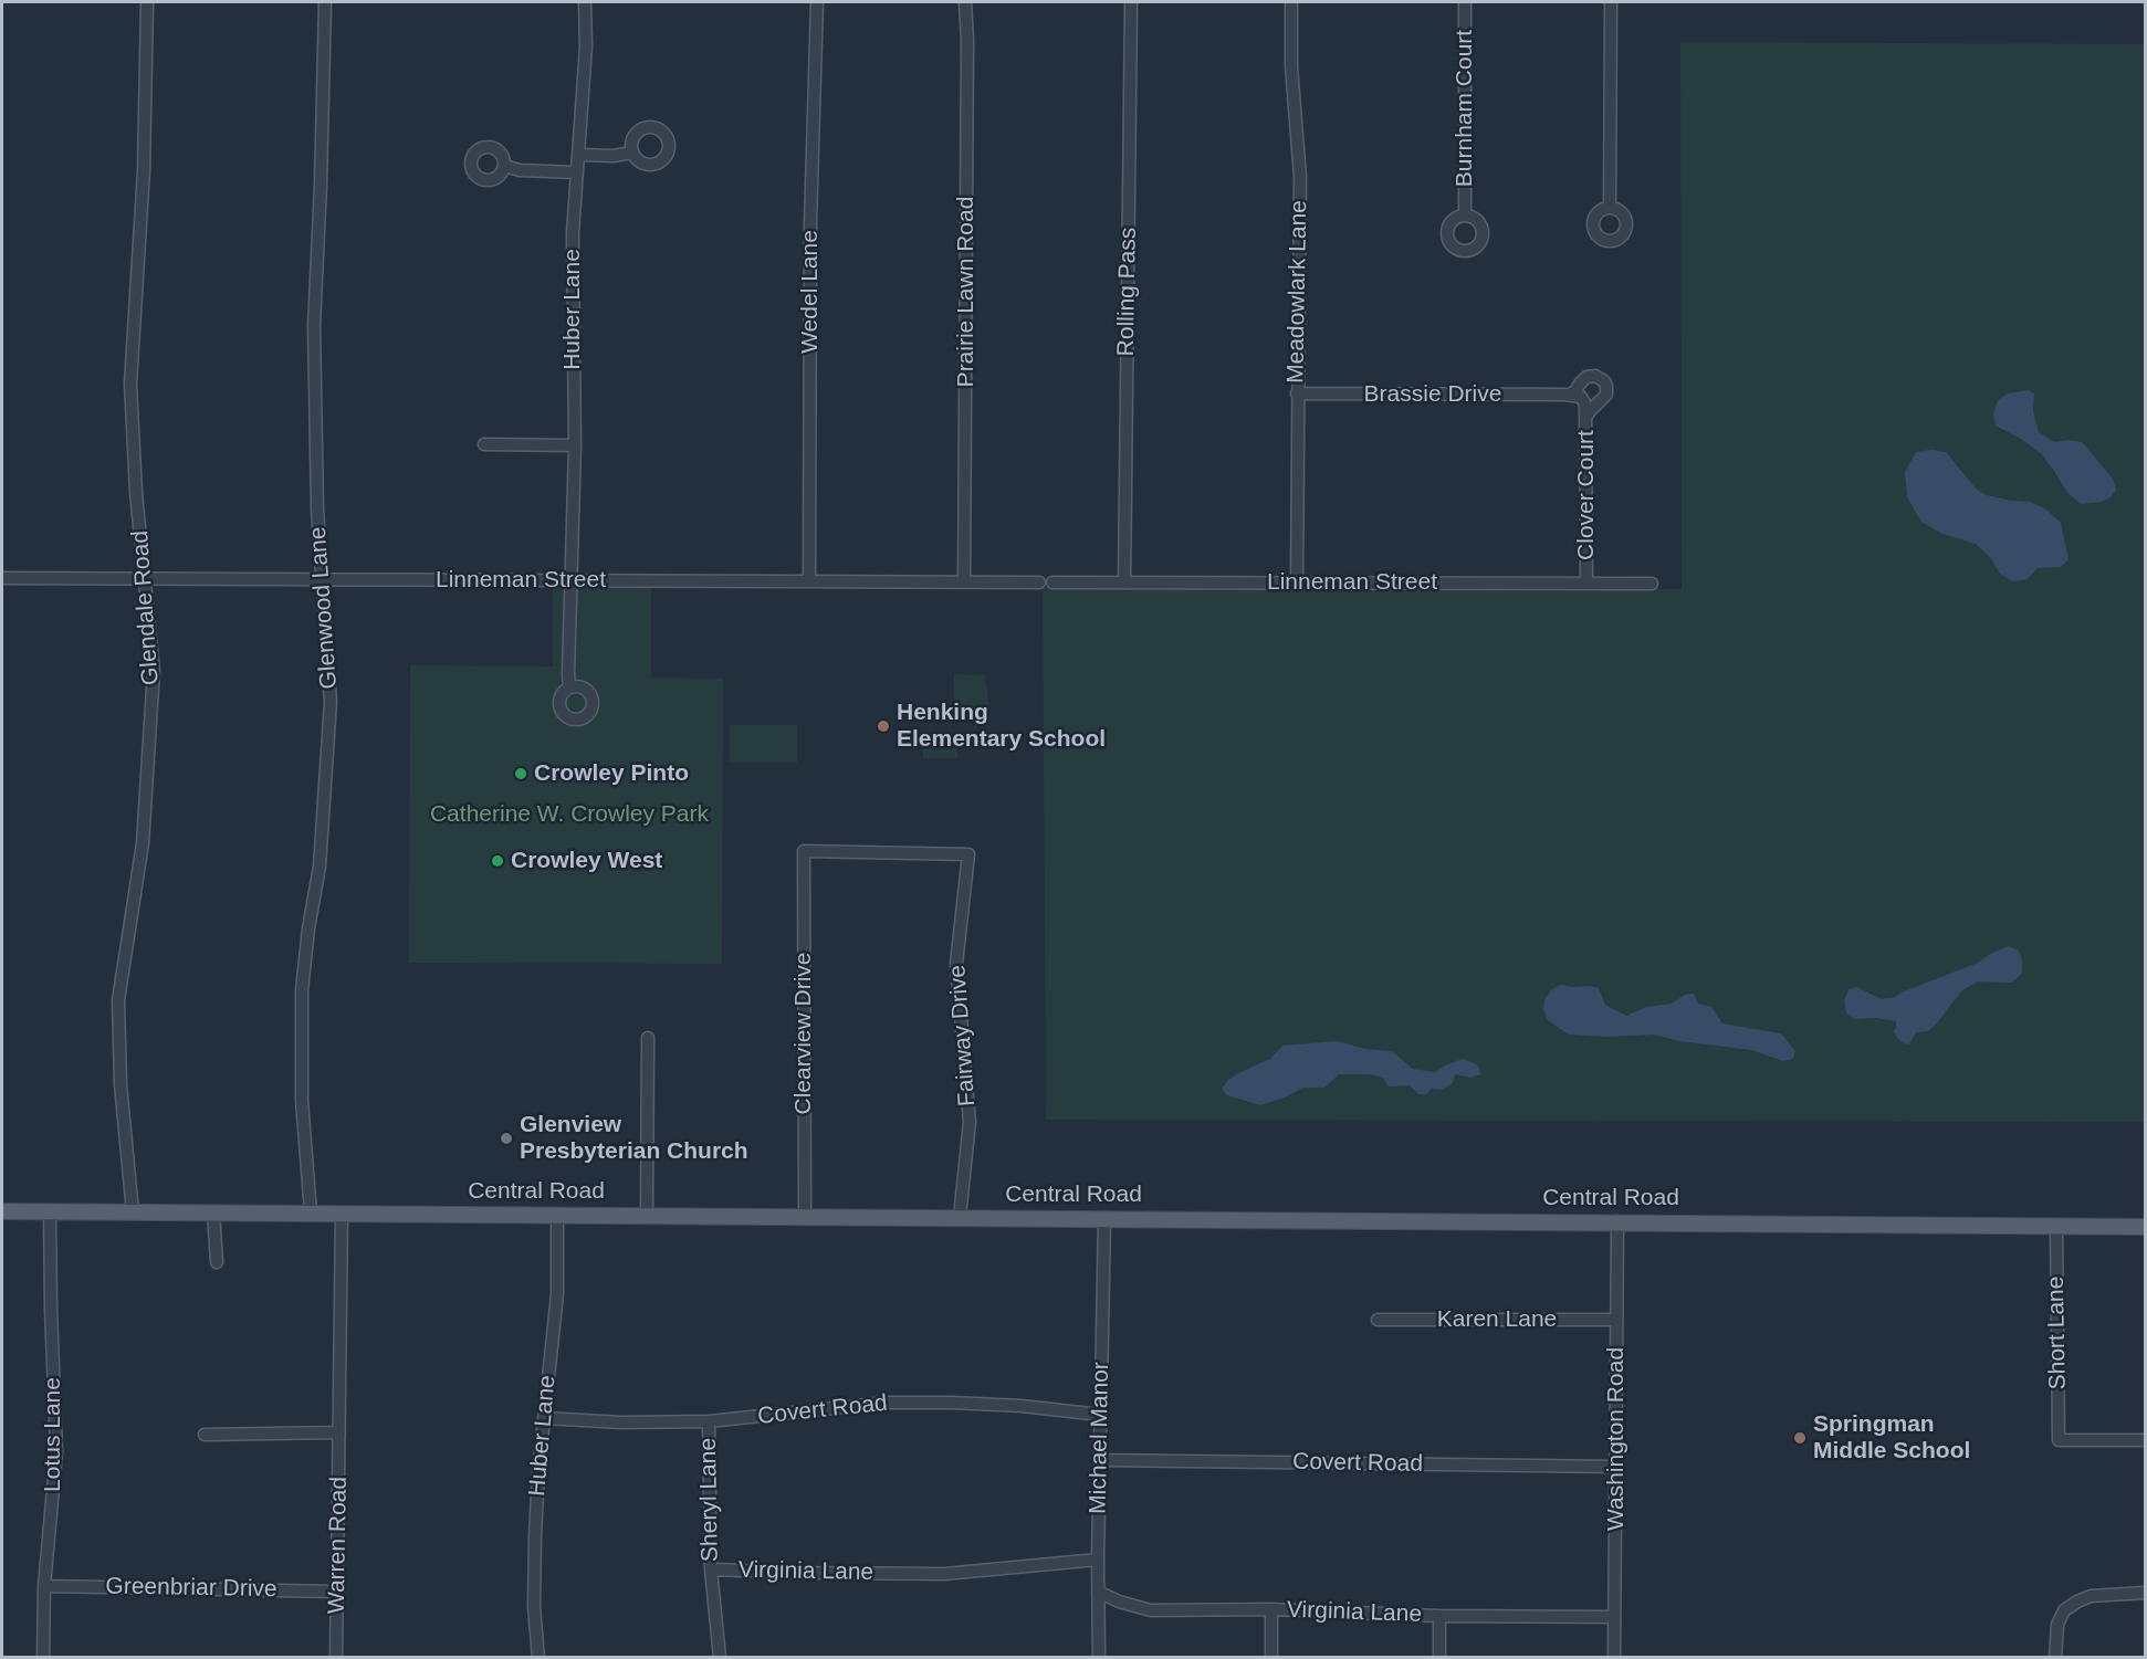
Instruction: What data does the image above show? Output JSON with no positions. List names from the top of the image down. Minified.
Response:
{"streets":{"main road":["Central Road"],"street":["Burnham Court","Wedel Lane","Prairie Lawn Road","Rolling Pass","Meadowlark Lane","Huber Lane","Brassie Drive","Clover Court","Linneman Street","Glendale Road","Glenwood Lane","Clearview Drive","Fairway Drive","Karen Lane","Short Lane","Covert Road","Lotus Lane","Michael Manor","Washington Road","Sheryl Lane","Warren Road","Virginia Lane","Greenbriar Drive"]},"crossings":[["Wedel Lane","Linneman Street"],["Prairie Lawn Road","Linneman Street"],["Rolling Pass","Linneman Street"],["Meadowlark Lane","Brassie Drive"],["Meadowlark Lane","Linneman Street"],["Huber Lane","Linneman Street"],["Huber Lane","Central Road"],["Huber Lane","Covert Road"],["Clover Court","Linneman Street"],["Linneman Street","Glendale Road"],["Linneman Street","Glenwood Lane"],["Glendale Road","Central Road"],["Glenwood Lane","Central Road"],["Clearview Drive","Fairway Drive"],["Clearview Drive","Central Road"],["Fairway Drive","Central Road"],["Central Road","Short Lane"],["Central Road","Lotus Lane"],["Central Road","Michael Manor"],["Central Road","Washington Road"],["Central Road","Warren Road"],["Karen Lane","Washington Road"],["Covert Road","Michael Manor"],["Covert Road","Washington Road"],["Covert Road","Sheryl Lane"],["Lotus Lane","Greenbriar Drive"],["Michael Manor","Virginia Lane"],["Washington Road","Virginia Lane"],["Sheryl Lane","Virginia Lane"],["Warren Road","Greenbriar Drive"]],"parks":["Catherine W. Crowley Park"],"places":["Henking Elementary School","Crowley Pinto","Crowley West","Glenview Presbyterian Church","Springman Middle School"]}
